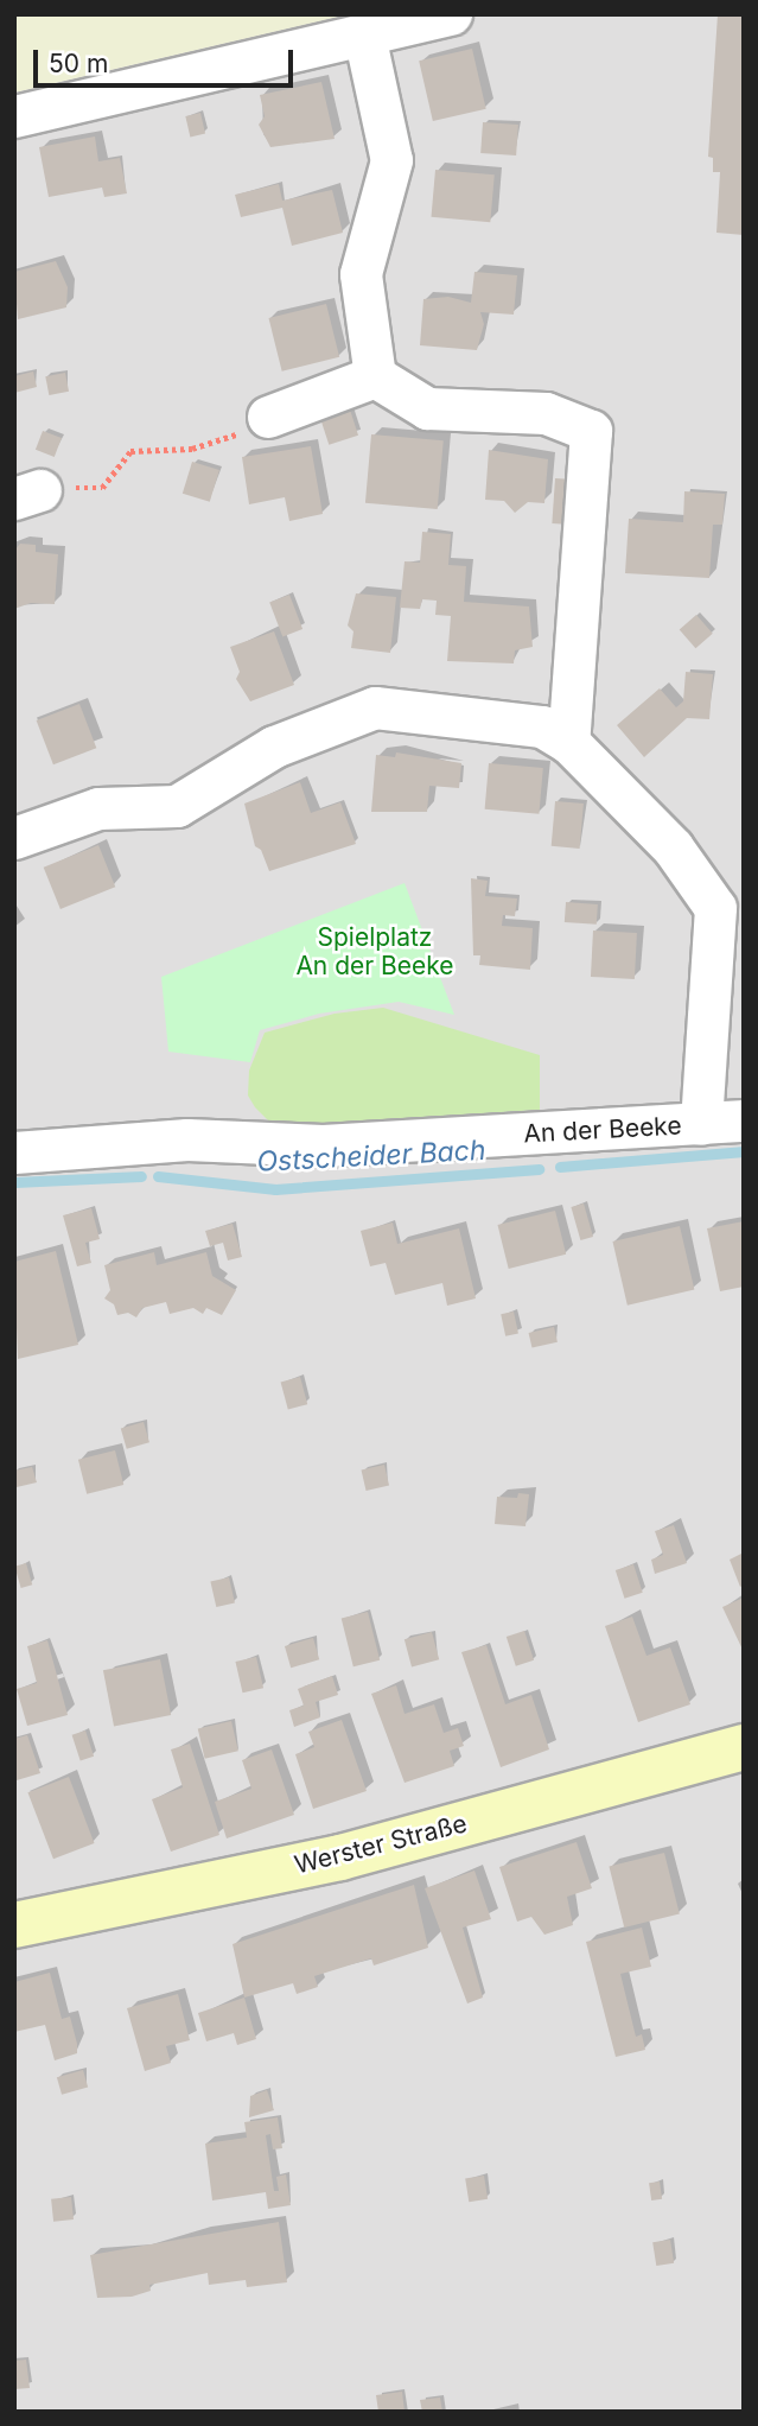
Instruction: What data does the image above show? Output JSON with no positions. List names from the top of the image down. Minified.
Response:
{"streets":{"main road":["Werster Straße"],"street":["An der Beeke"]},"water":["Ostscheider Bach"],"parks":["Spielplatz An der Beeke"],"scale_bar":"50 m"}
